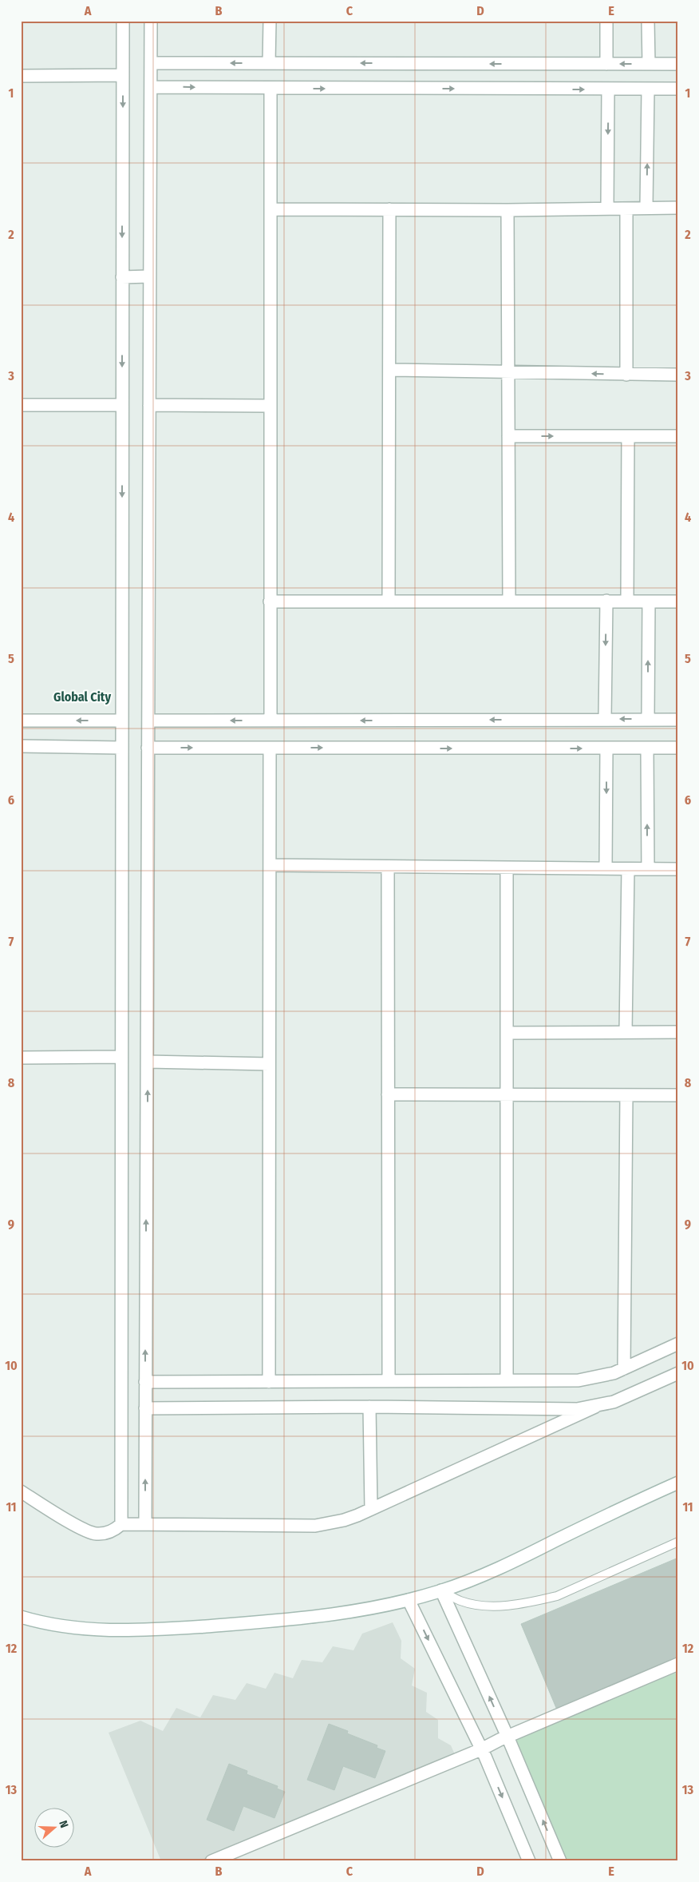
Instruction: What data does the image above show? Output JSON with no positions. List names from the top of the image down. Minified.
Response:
{"districts":["Global City"],"north":"right","grid":{"columns":["A","B","C","D","E"],"rows":["1","2","3","4","5","6","7","8","9","10","11","12","13"]}}
